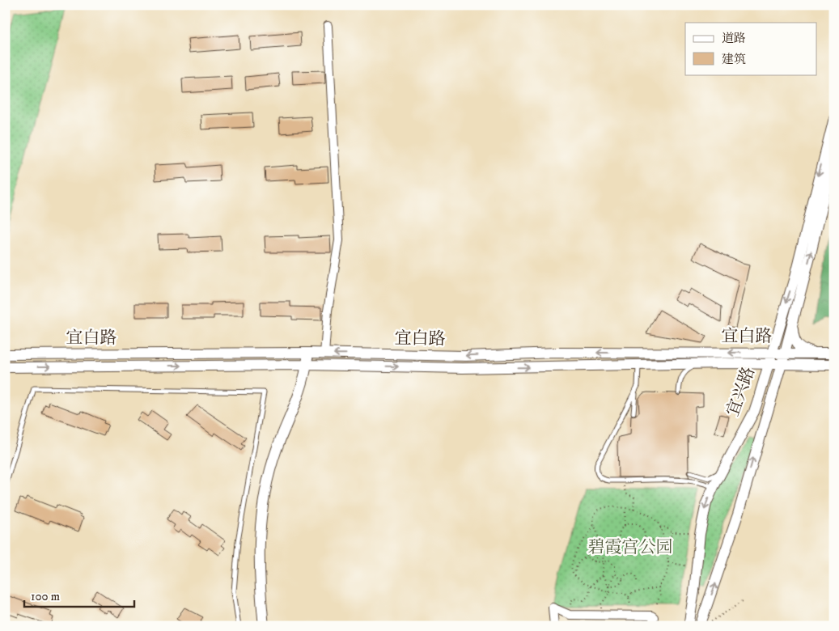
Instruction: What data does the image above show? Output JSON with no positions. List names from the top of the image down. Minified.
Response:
{"streets":{"street":["宜白路","宜兴路"]},"crossings":[["宜白路","宜兴路"]],"parks":["碧霞宫公园"],"legend":["道路","建筑"],"scale_bar":"100 m"}
